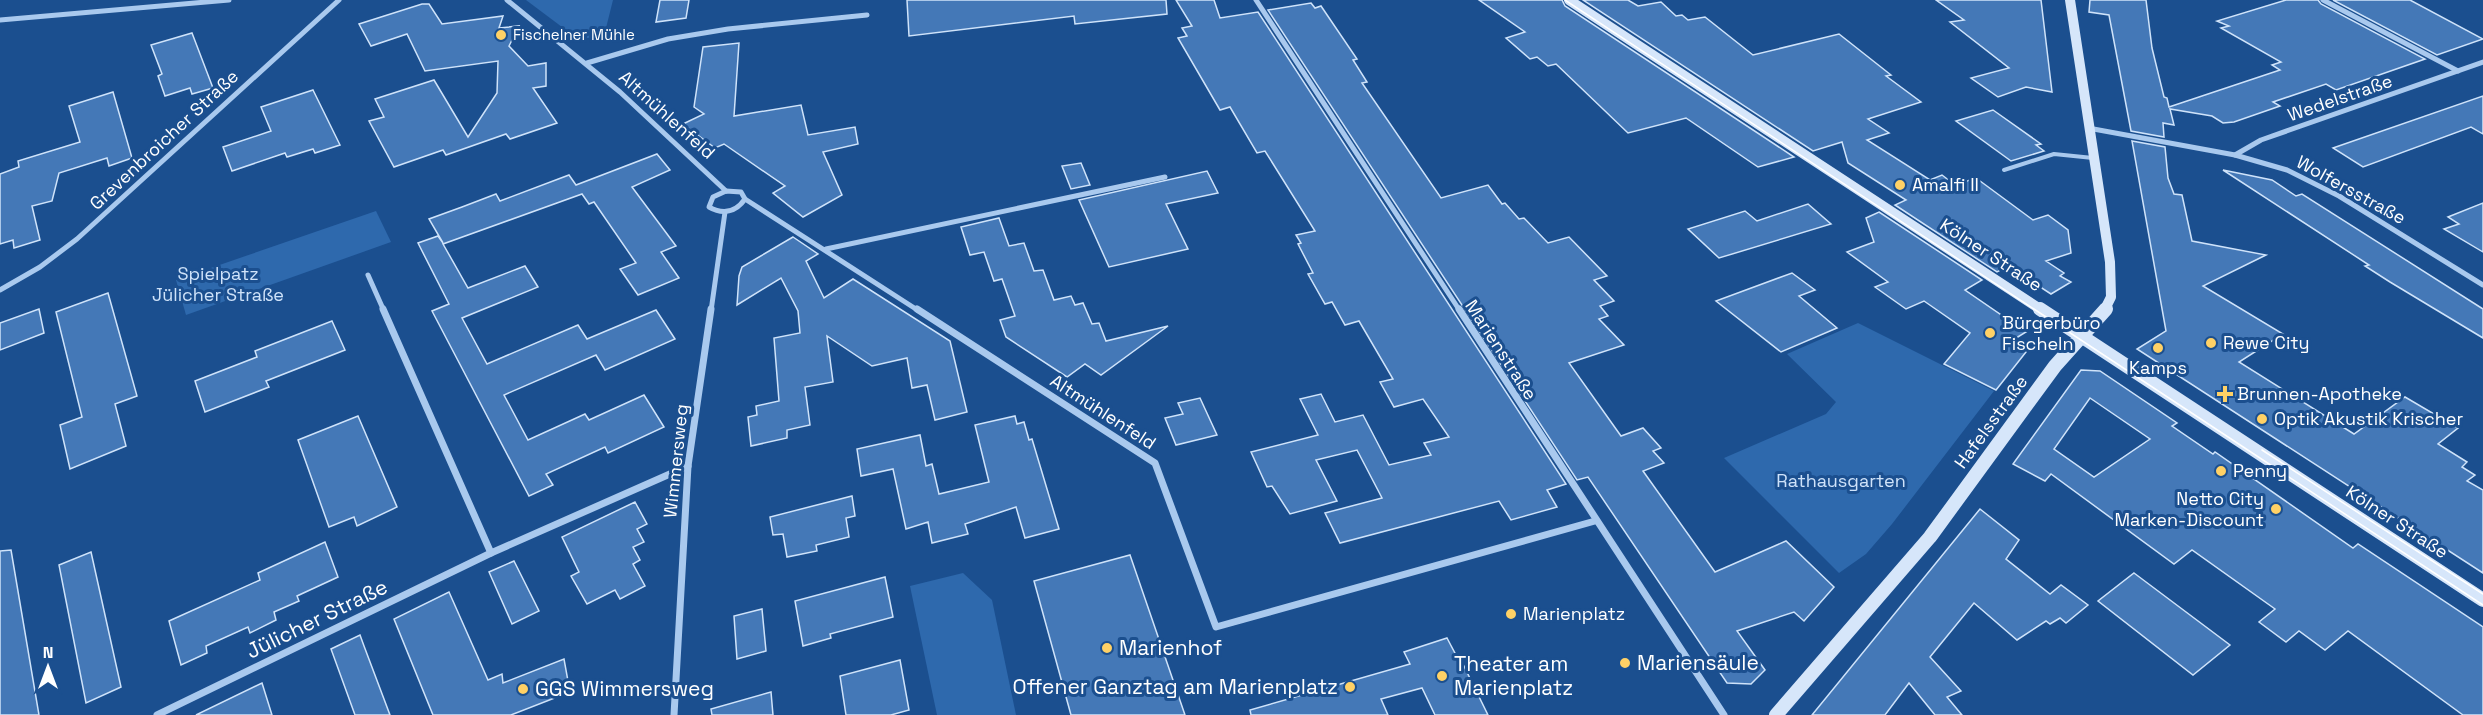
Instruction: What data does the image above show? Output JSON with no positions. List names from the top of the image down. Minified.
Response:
{"streets":{"main road":["Kölner Straße","Hafelsstraße"],"street":["Wedelstraße","Altmühlenfeld","Grevenbroicher Straße","Wolfersstraße","Marienstraße","Wimmersweg","Jülicher Straße"]},"crossings":[["Wedelstraße","Wolfersstraße"],["Altmühlenfeld","Marienstraße"],["Wolfersstraße","Hafelsstraße"],["Kölner Straße","Hafelsstraße"],["Wimmersweg","Jülicher Straße"]],"parks":["Spielpatz Jülicher Straße","Rathausgarten"],"places":{"other":["Fischelner Mühle","Amalfi II","Bürgerbüro Fischeln","Rewe City","Kamps","Optik Akustik Krischer","Penny","Netto City Marken-Discount","Marienplatz","Marienhof","Mariensäule","Theater am Marienplatz","Offener Ganztag am Marienplatz","GGS Wimmersweg"],"health":["Brunnen-Apotheke"]},"north":"top"}
